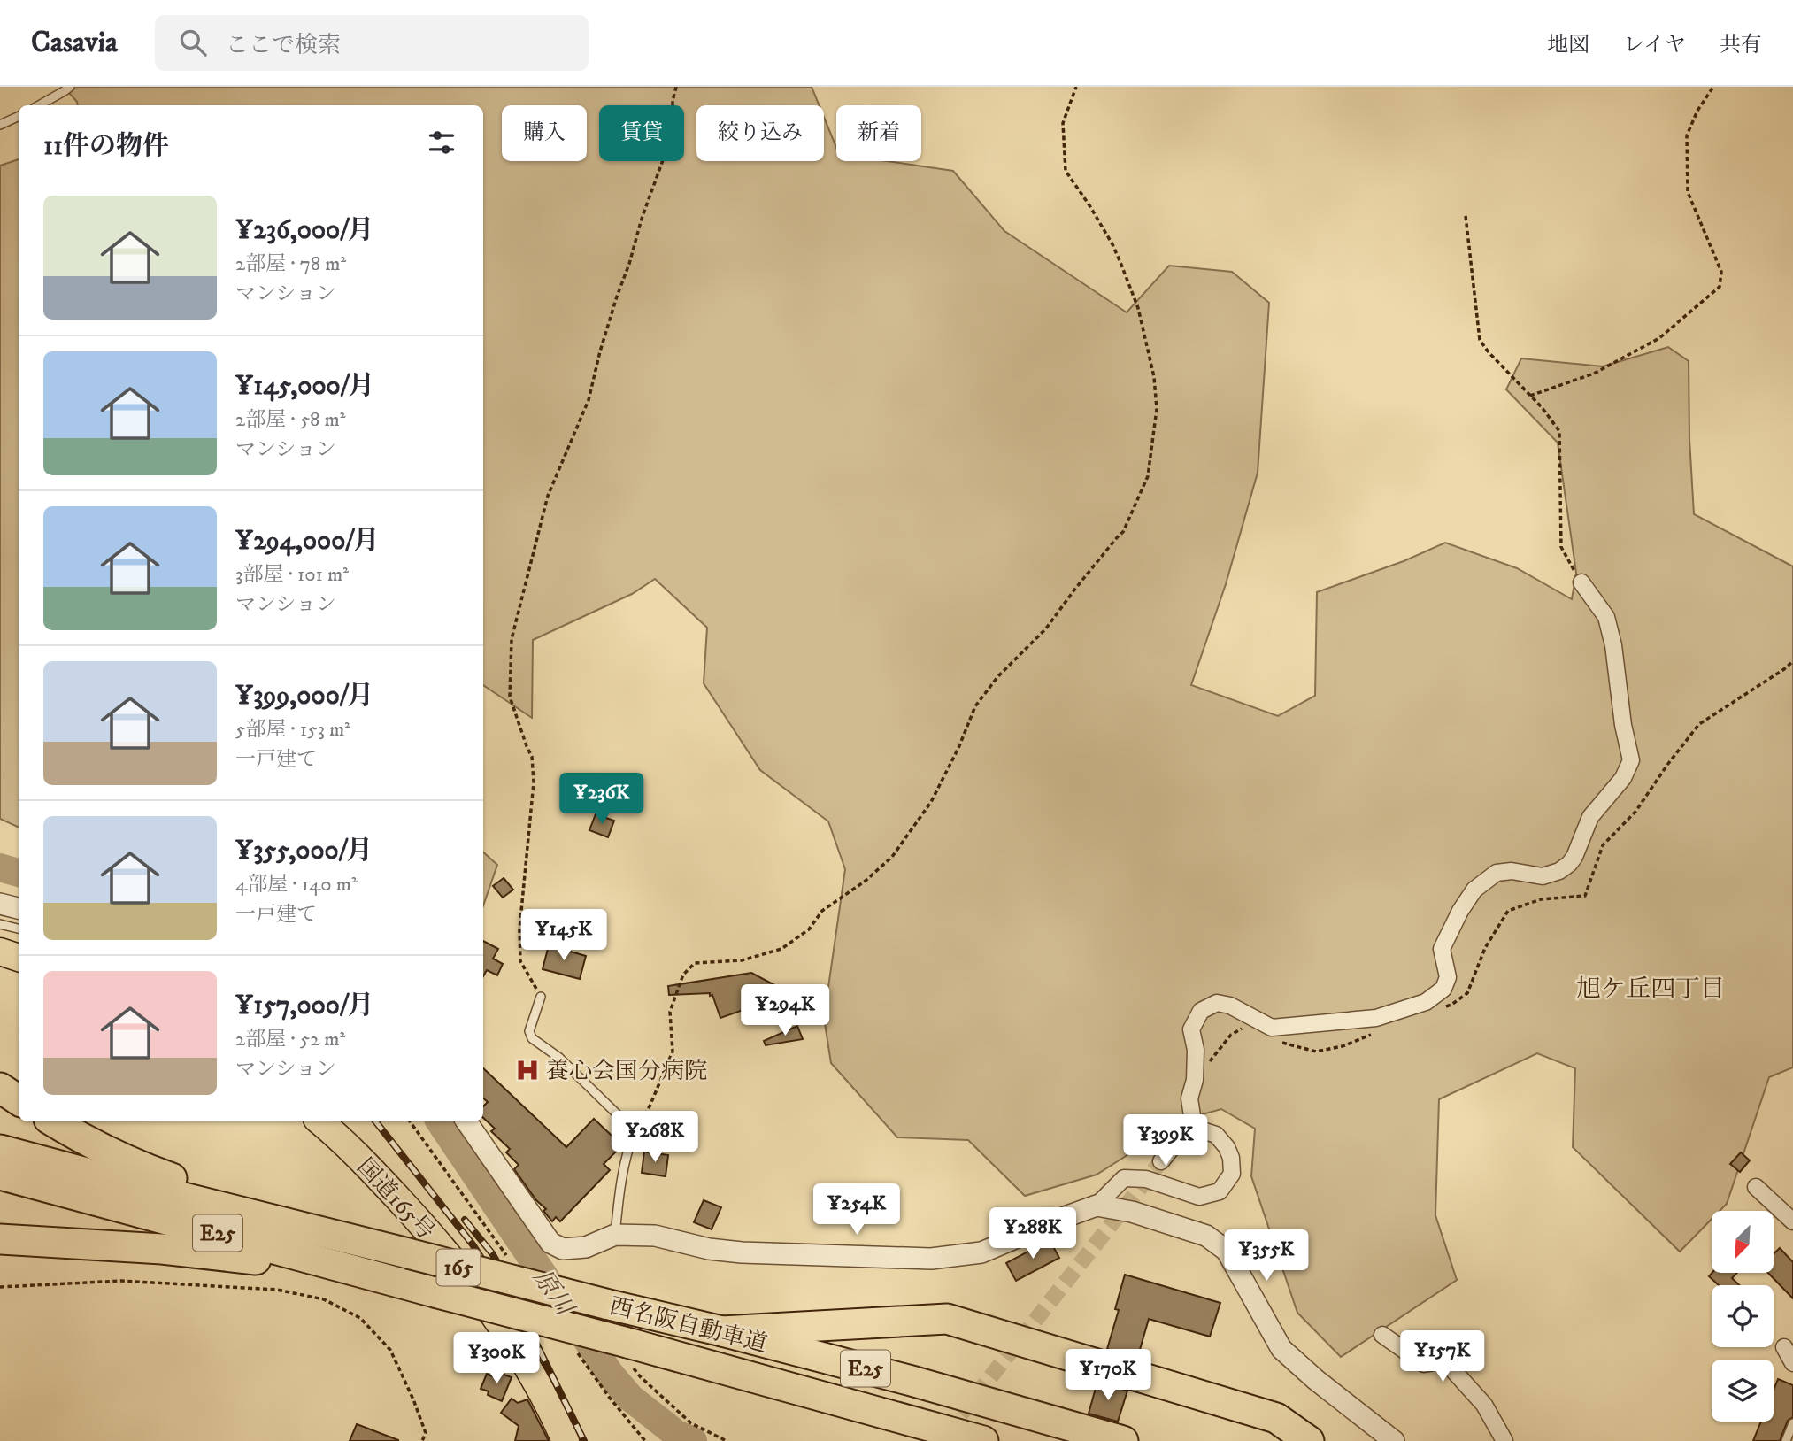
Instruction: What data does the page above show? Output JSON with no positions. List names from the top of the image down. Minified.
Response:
{"streets":{"highway":["国道165号","E25","165","西名阪自動車道"]},"districts":["旭ケ丘四丁目"],"water":["原川"],"places":{"hospital":["養心会国分病院"]},"north":"bottom left","page":{"header":"Casavia","search":"ここで検索","nav":["地図","レイヤ","共有"],"chip":["購入","賃貸","絞り込み","新着"],"heading":"11件の物件","list":[{"name":"¥236,000/月","note":"2部屋 · 78 m² · マンション"},{"name":"¥145,000/月","note":"2部屋 · 58 m² · マンション"},{"name":"¥294,000/月","note":"3部屋 · 101 m² · マンション"},{"name":"¥399,000/月","note":"5部屋 · 153 m² · 一戸建て"},{"name":"¥355,000/月","note":"4部屋 · 140 m² · 一戸建て"},{"name":"¥157,000/月","note":"2部屋 · 52 m² · マンション"}],"price":["¥236K","¥145K","¥294K","¥268K","¥399K","¥254K","¥288K","¥355K","¥157K","¥300K","¥170K"]}}
